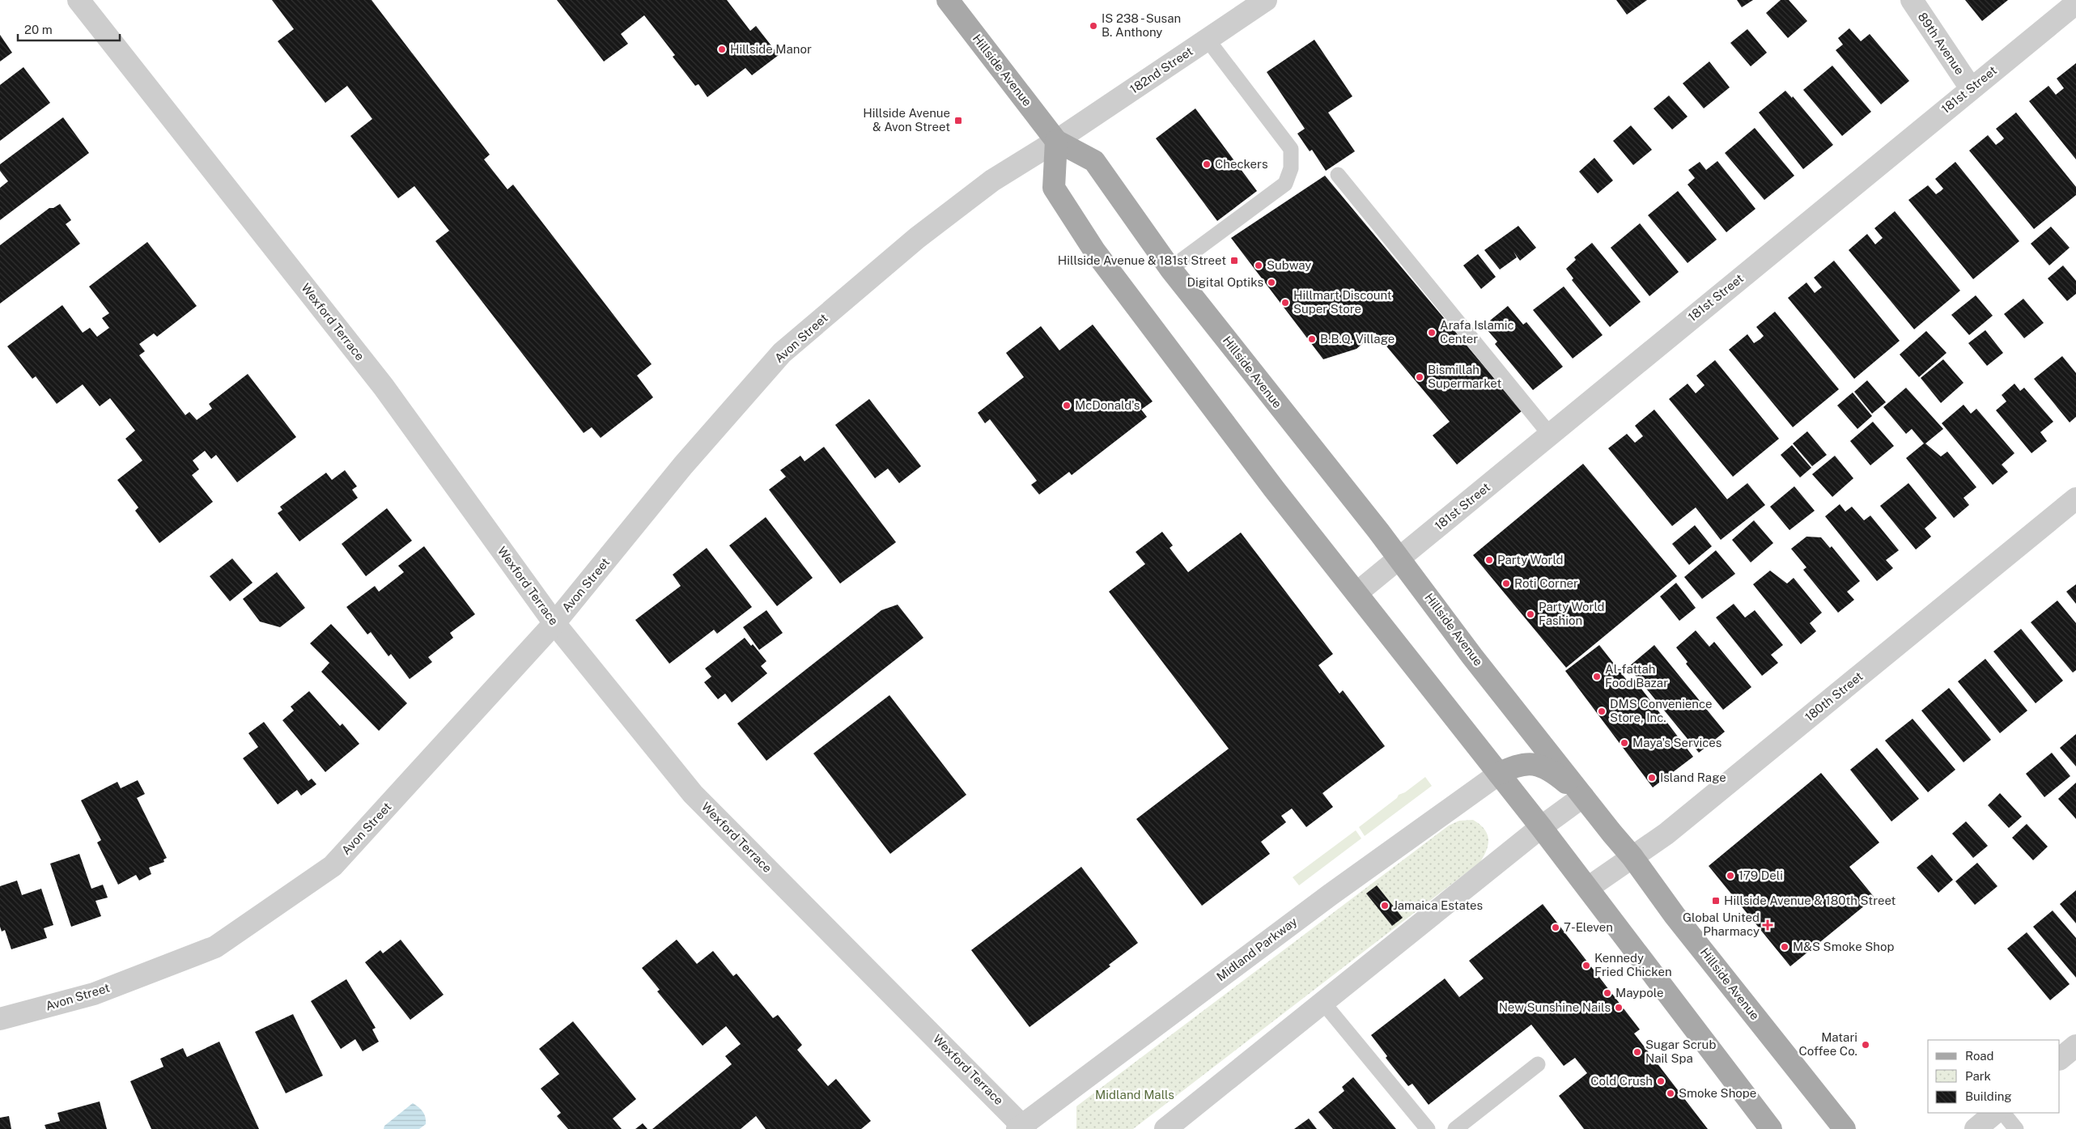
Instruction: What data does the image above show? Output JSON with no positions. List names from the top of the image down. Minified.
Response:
{"streets":{"main road":["Hillside Avenue"],"street":["89th Avenue","182nd Street","181st Street","Wexford Terrace","Avon Street","180th Street","Midland Parkway"]},"crossings":[["89th Avenue","181st Street"],["Hillside Avenue","182nd Street"],["Hillside Avenue","181st Street"],["Hillside Avenue","Avon Street"],["Hillside Avenue","180th Street"],["182nd Street","Avon Street"],["Wexford Terrace","Avon Street"],["Wexford Terrace","Midland Parkway"]],"parks":["Midland Malls"],"places":{"other":["IS 238 - Susan B. Anthony","Hillside Manor","Checkers","Subway","Digital Optiks","Hillmart Discount Super Store","Arafa Islamic Center","B.B.Q. Village","Bismillah Supermarket","McDonald's","Party World","Roti Corner","Party World Fashion","Al-fattah Food Bazar","DMS Convenience Store, Inc.","Maya's Services","Island Rage","179 Deli","Jamaica Estates","7-Eleven","M&S Smoke Shop","Kennedy Fried Chicken","Maypole","New Sunshine Nails","Matari Coffee Co.","Sugar Scrub Nail Spa","Cold Crush","Smoke Shope"],"transit":["Hillside Avenue & Avon Street","Hillside Avenue & 181st Street","Hillside Avenue & 180th Street"],"health":["Global United Pharmacy"]},"legend":["Road","Park","Building"],"scale_bar":"20 m"}
